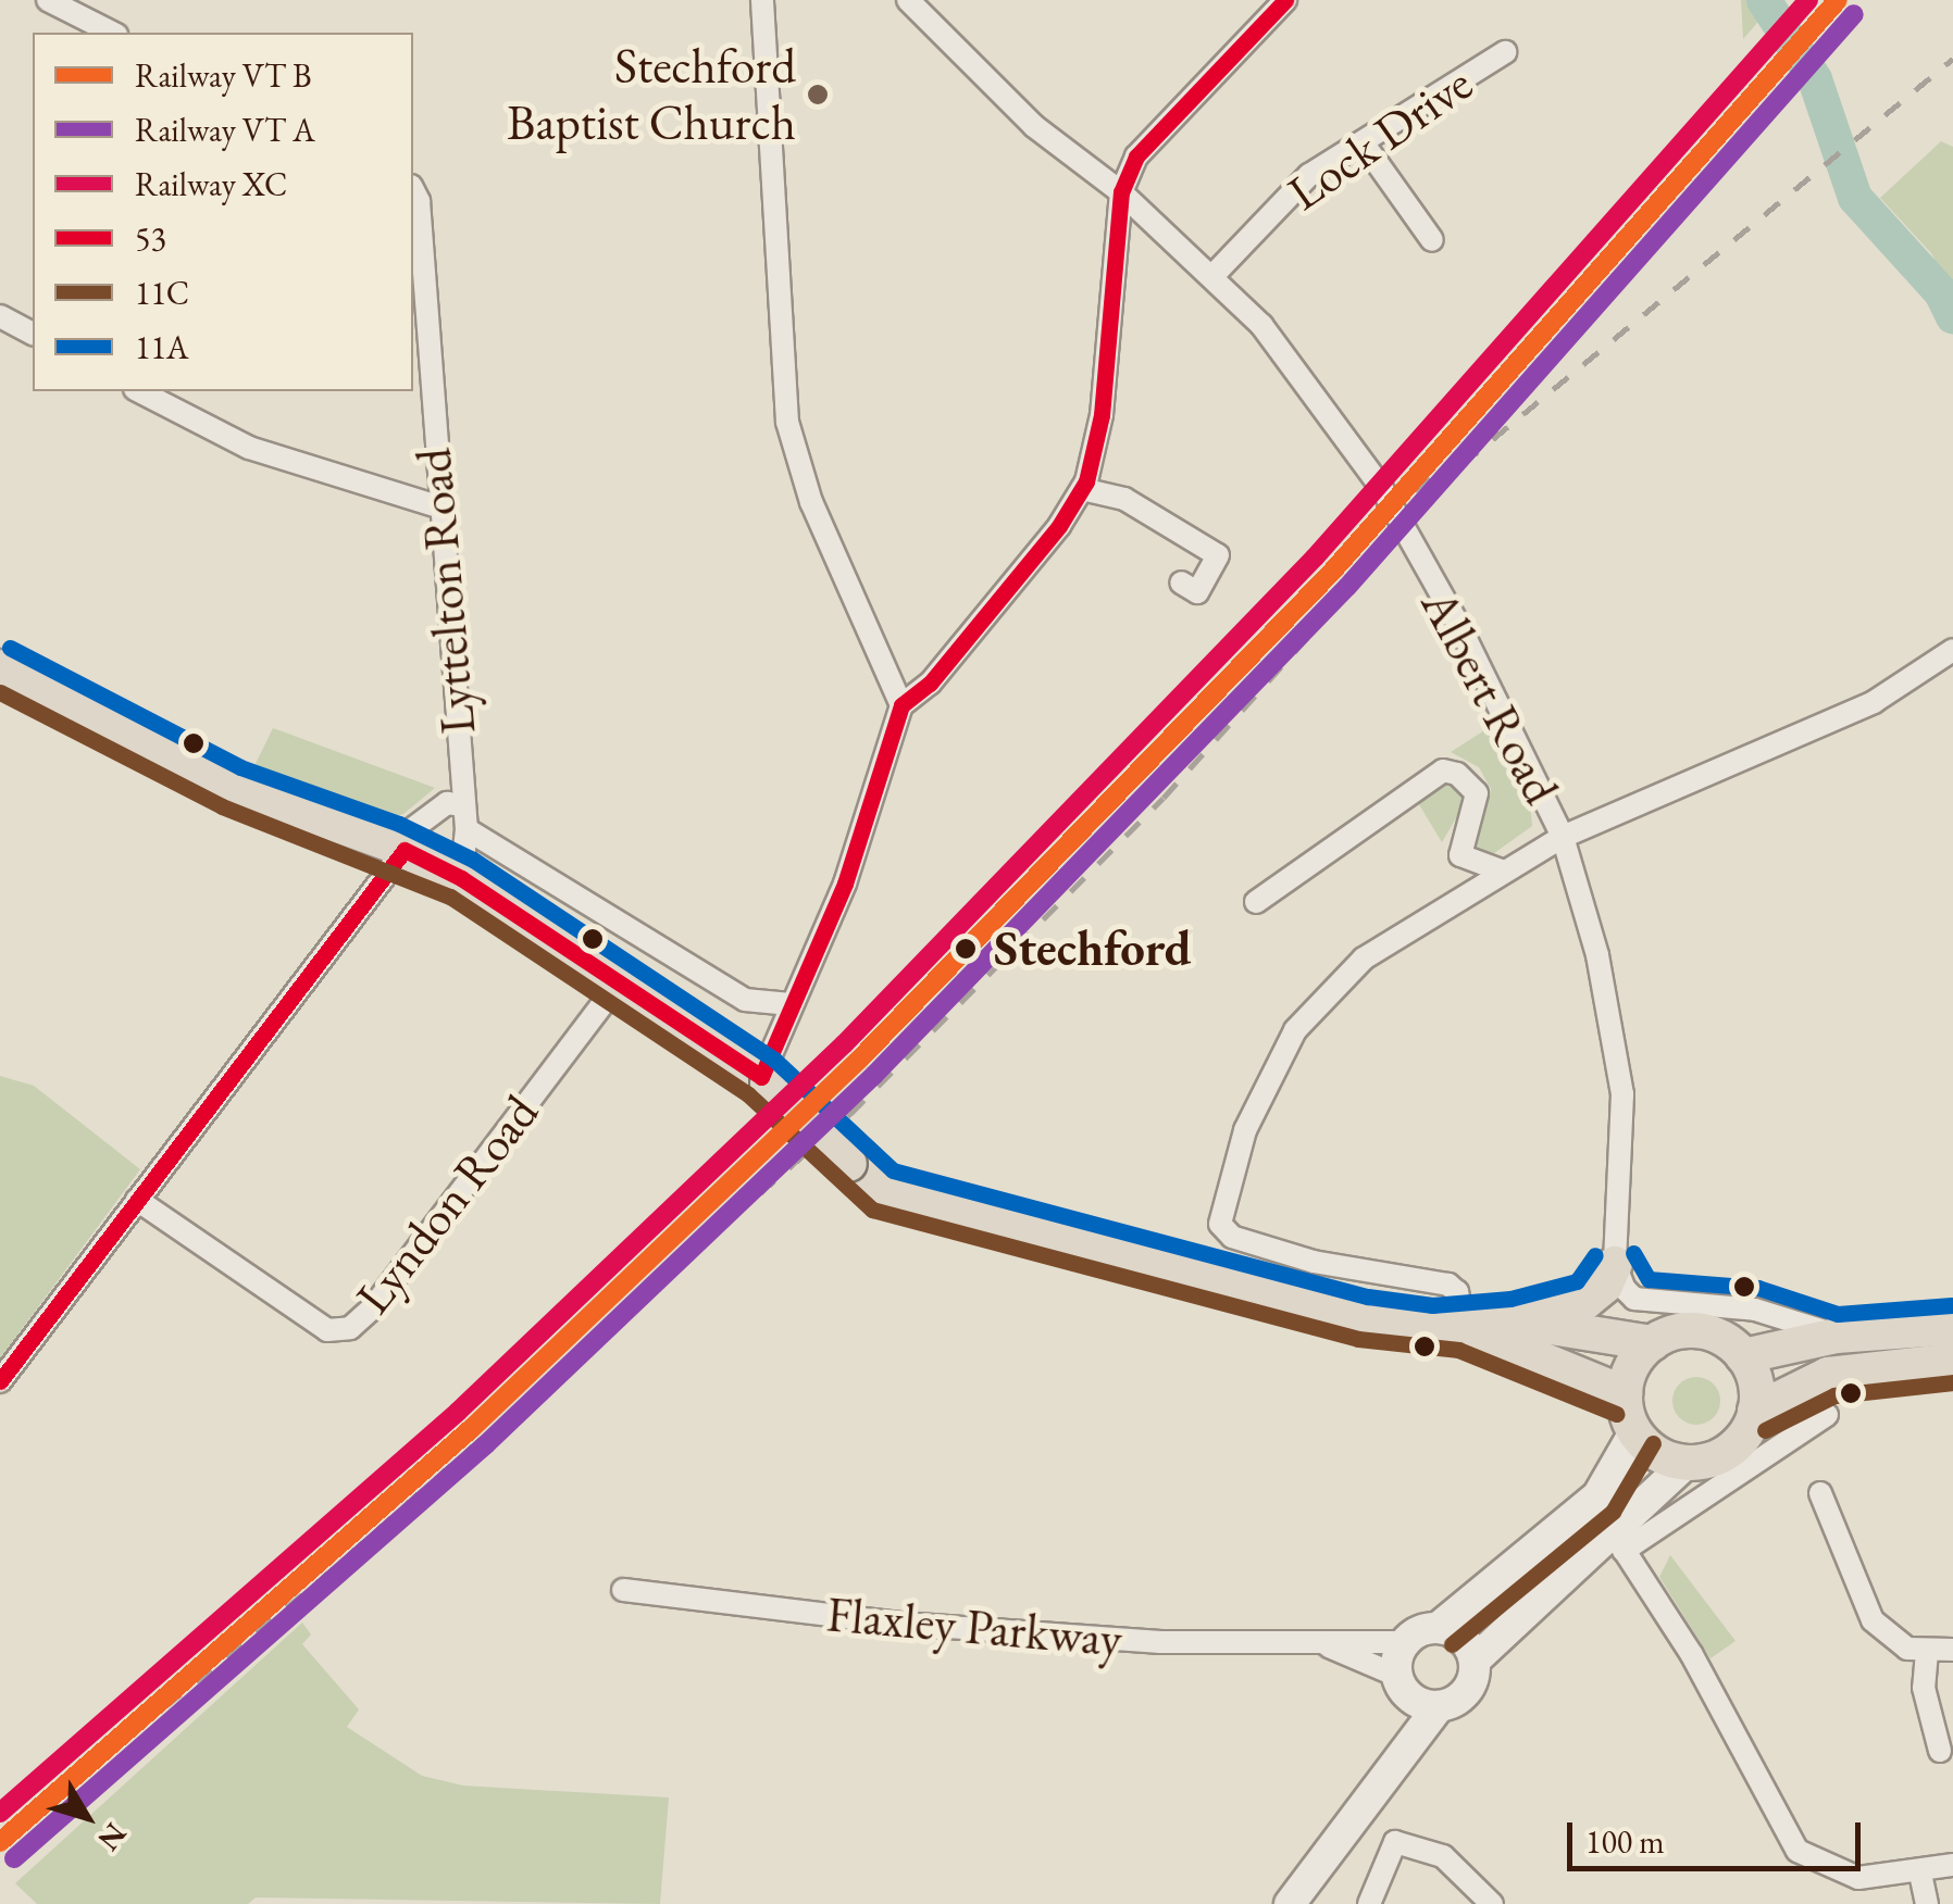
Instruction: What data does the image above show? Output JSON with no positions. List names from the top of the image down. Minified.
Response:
{"streets":{"street":["Lock Drive","Lyttelton Road","Albert Road","Lyndon Road","Flaxley Parkway"]},"crossings":[["Lock Drive","Albert Road"],["Lyttelton Road","Lyndon Road"]],"places":["Stechford Baptist Church","Stechford"],"lines":["rail line XC","transit line 53","transit line 11A","transit line 11C"],"legend":["Railway VT B","Railway VT A","Railway XC","53","11C","11A"],"scale_bar":"100 m","north":"bottom right"}
